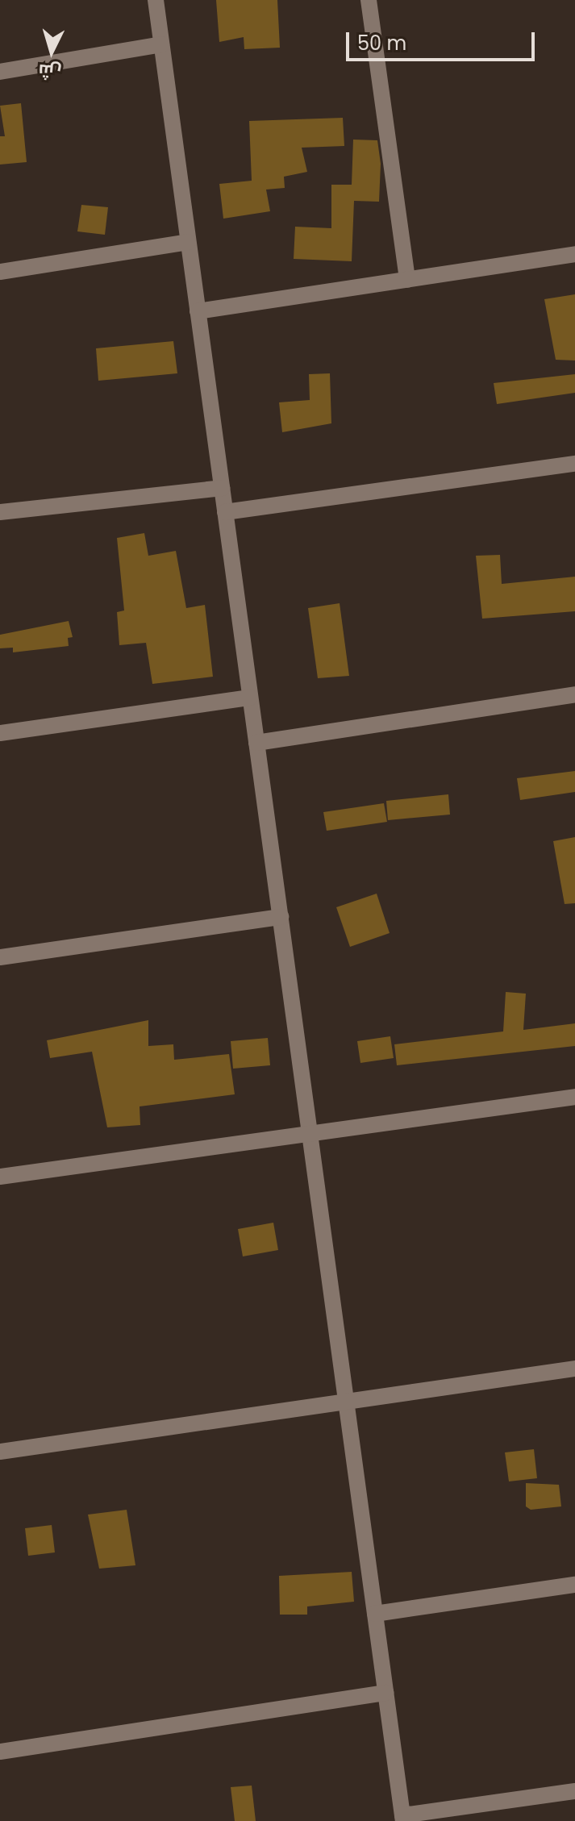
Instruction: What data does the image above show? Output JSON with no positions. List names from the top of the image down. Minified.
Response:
{"scale_bar":"50 m","north":"bottom"}
